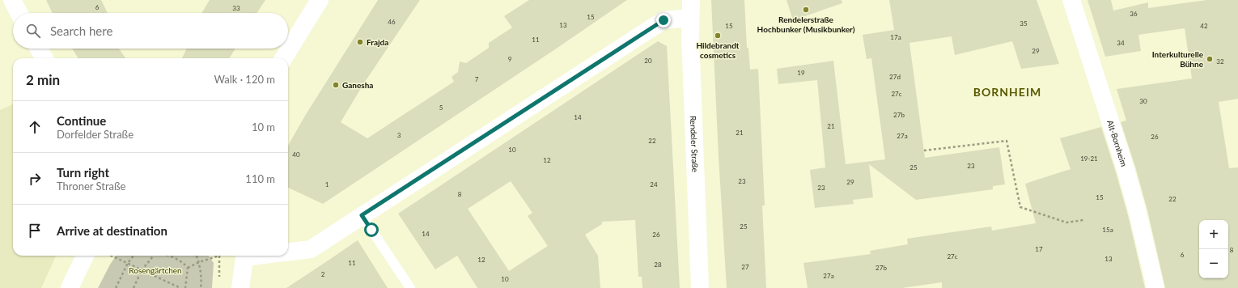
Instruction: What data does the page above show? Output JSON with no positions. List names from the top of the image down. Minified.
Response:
{"streets":{"street":["Alt-Bornheim","Rendeler Straße"]},"districts":["BORNHEIM"],"parks":["Rosengärtchen"],"places":["Rendelerstraße Hochbunker (Musikbunker)","Hildebrandt cosmetics","Frajda","Interkulturelle Bühne","Ganesha"],"house_numbers":["6","33","36","15","46","35","13","15","42","17a","11","34","29","9","20","32","19","27d","7","27c","30","5","27b","14","21","21","3","27a","26","22","10","40","19-21","12","23","25","23","29","1","24","23","8","15","22","25","15a","14","26","17","8","6","27c","13","12","11","28","27","27b","2","27a","10"],"page":{"search":"Search here","heading":["2 min","Walk · 120 m"],"list":[["Continue","Dorfelder Straße","10 m"],["Turn right","Throner Straße","110 m"],"Arrive at destination"],"map_buttons":["+","−"]}}
